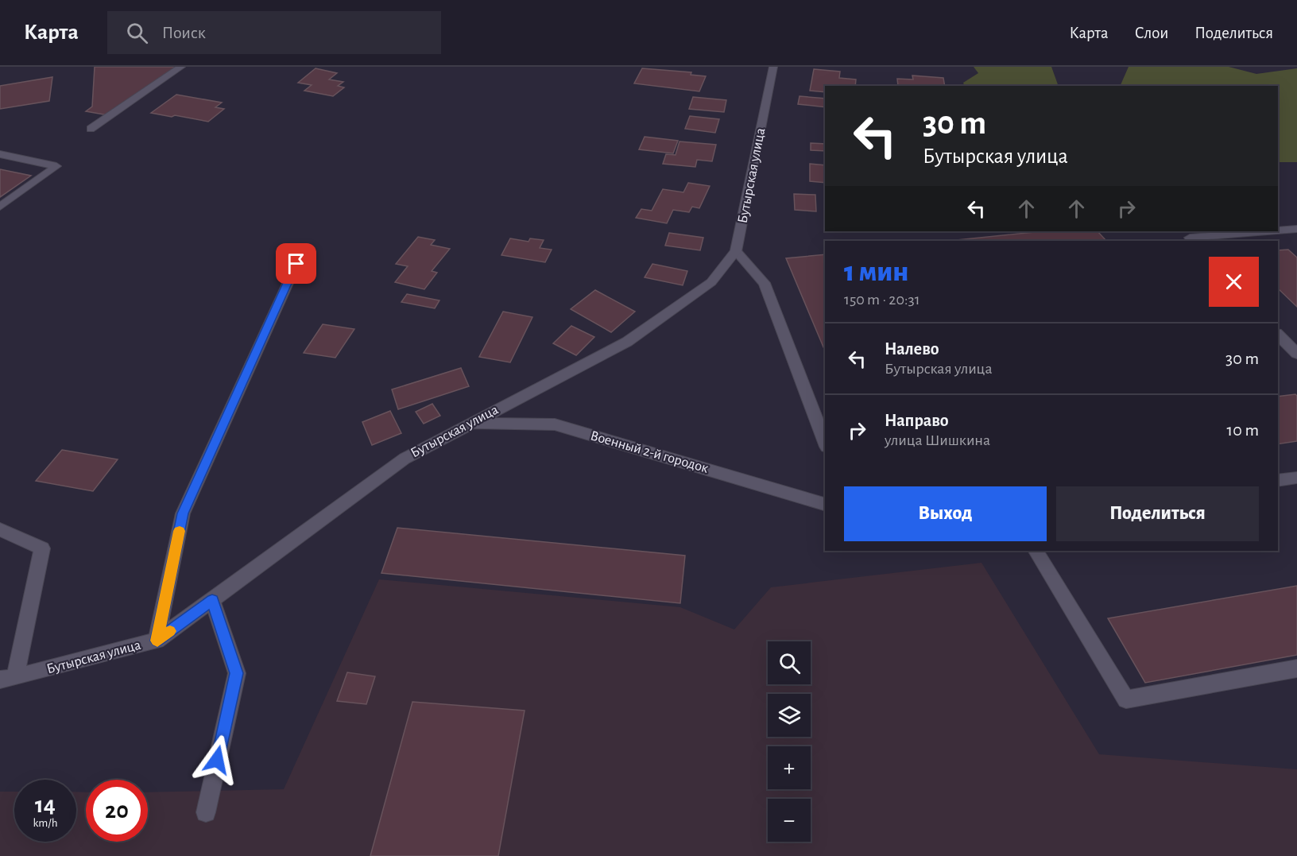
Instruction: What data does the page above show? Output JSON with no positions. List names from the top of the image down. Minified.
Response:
{"streets":{"street":["Бутырская улица","Военный 2-й городок"]},"crossings":[["Бутырская улица","Военный 2-й городок"]],"page":{"header":"Карта","search":"Поиск","nav":["Карта","Слои","Поделиться"],"turn":["30 m","Бутырская улица"],"heading":["1 мин","150 m · 20:31"],"list":[{"name":"Налево","note":"Бутырская улица","value":"30 m"},{"name":"Направо","note":"улица Шишкина","value":"10 m"}],"buttons":["Выход","Поделиться"],"map_buttons":["+","−"],"speed":"14 km/h","limit":"20"}}
